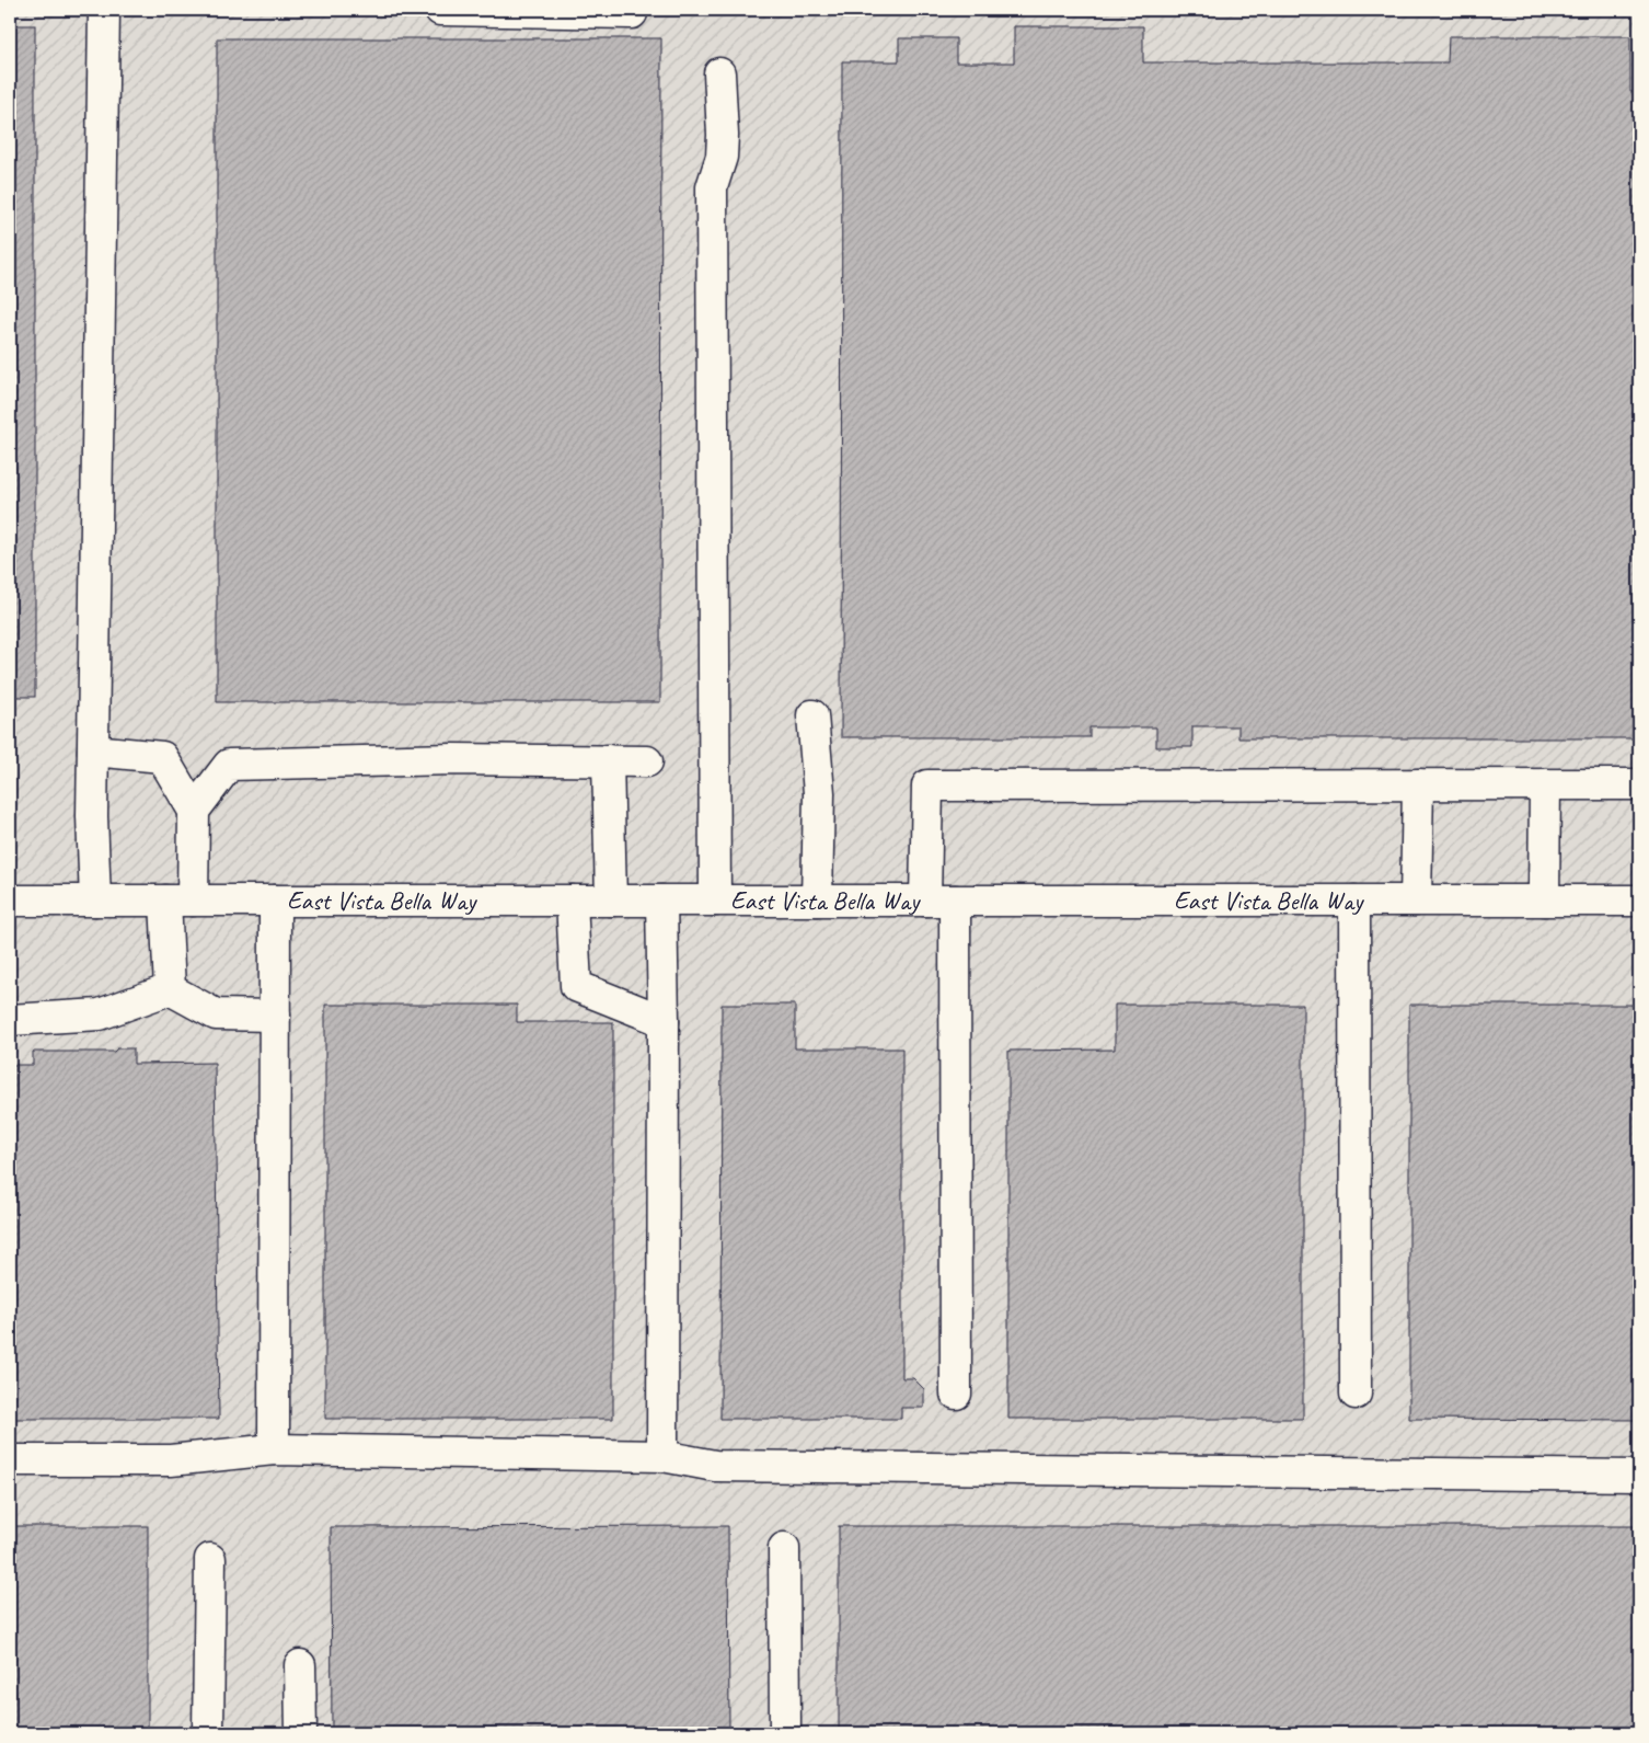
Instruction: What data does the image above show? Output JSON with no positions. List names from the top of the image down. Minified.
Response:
{"streets":{"street":["East Vista Bella Way"]}}
